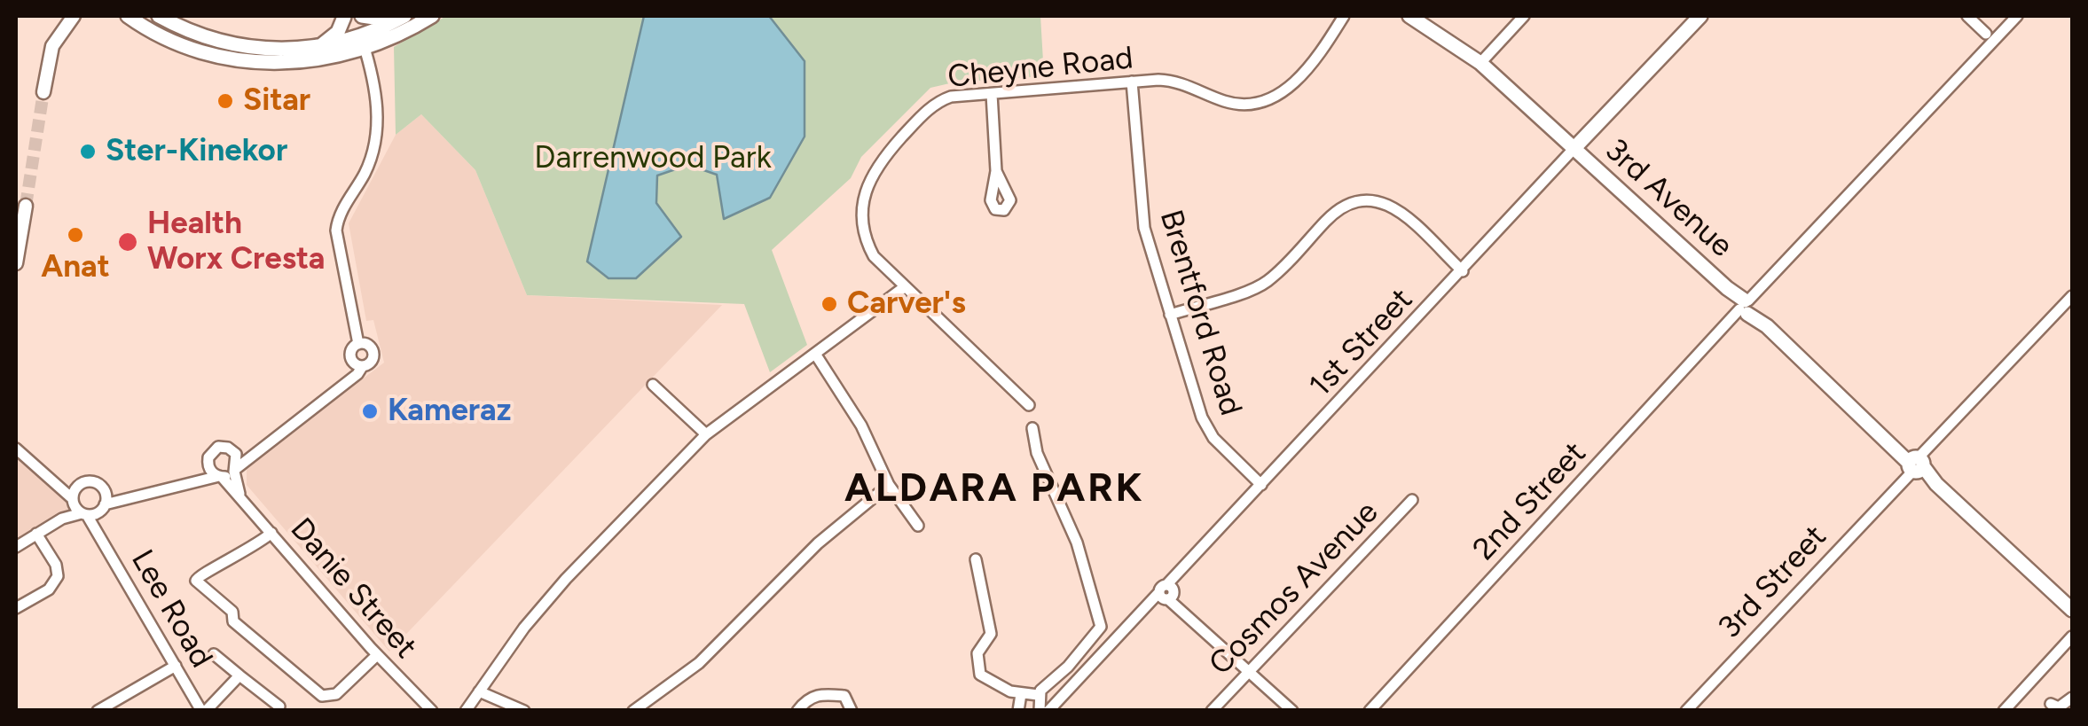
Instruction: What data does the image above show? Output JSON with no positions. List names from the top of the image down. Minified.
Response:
{"streets":{"main road":["3rd Avenue"],"street":["Cheyne Road","Brentford Road","1st Street","2nd Street","3rd Street","Danie Street","Cosmos Avenue","Lee Road"]},"crossings":[["Cheyne Road","Brentford Road"],["3rd Avenue","1st Street"],["3rd Avenue","2nd Street"],["3rd Avenue","3rd Street"],["Brentford Road","1st Street"]],"districts":["ALDARA PARK"],"parks":["Darrenwood Park"],"places":["Sitar","Ster-Kinekor","Anat","Health Worx Cresta","Carver's","Kameraz"]}
